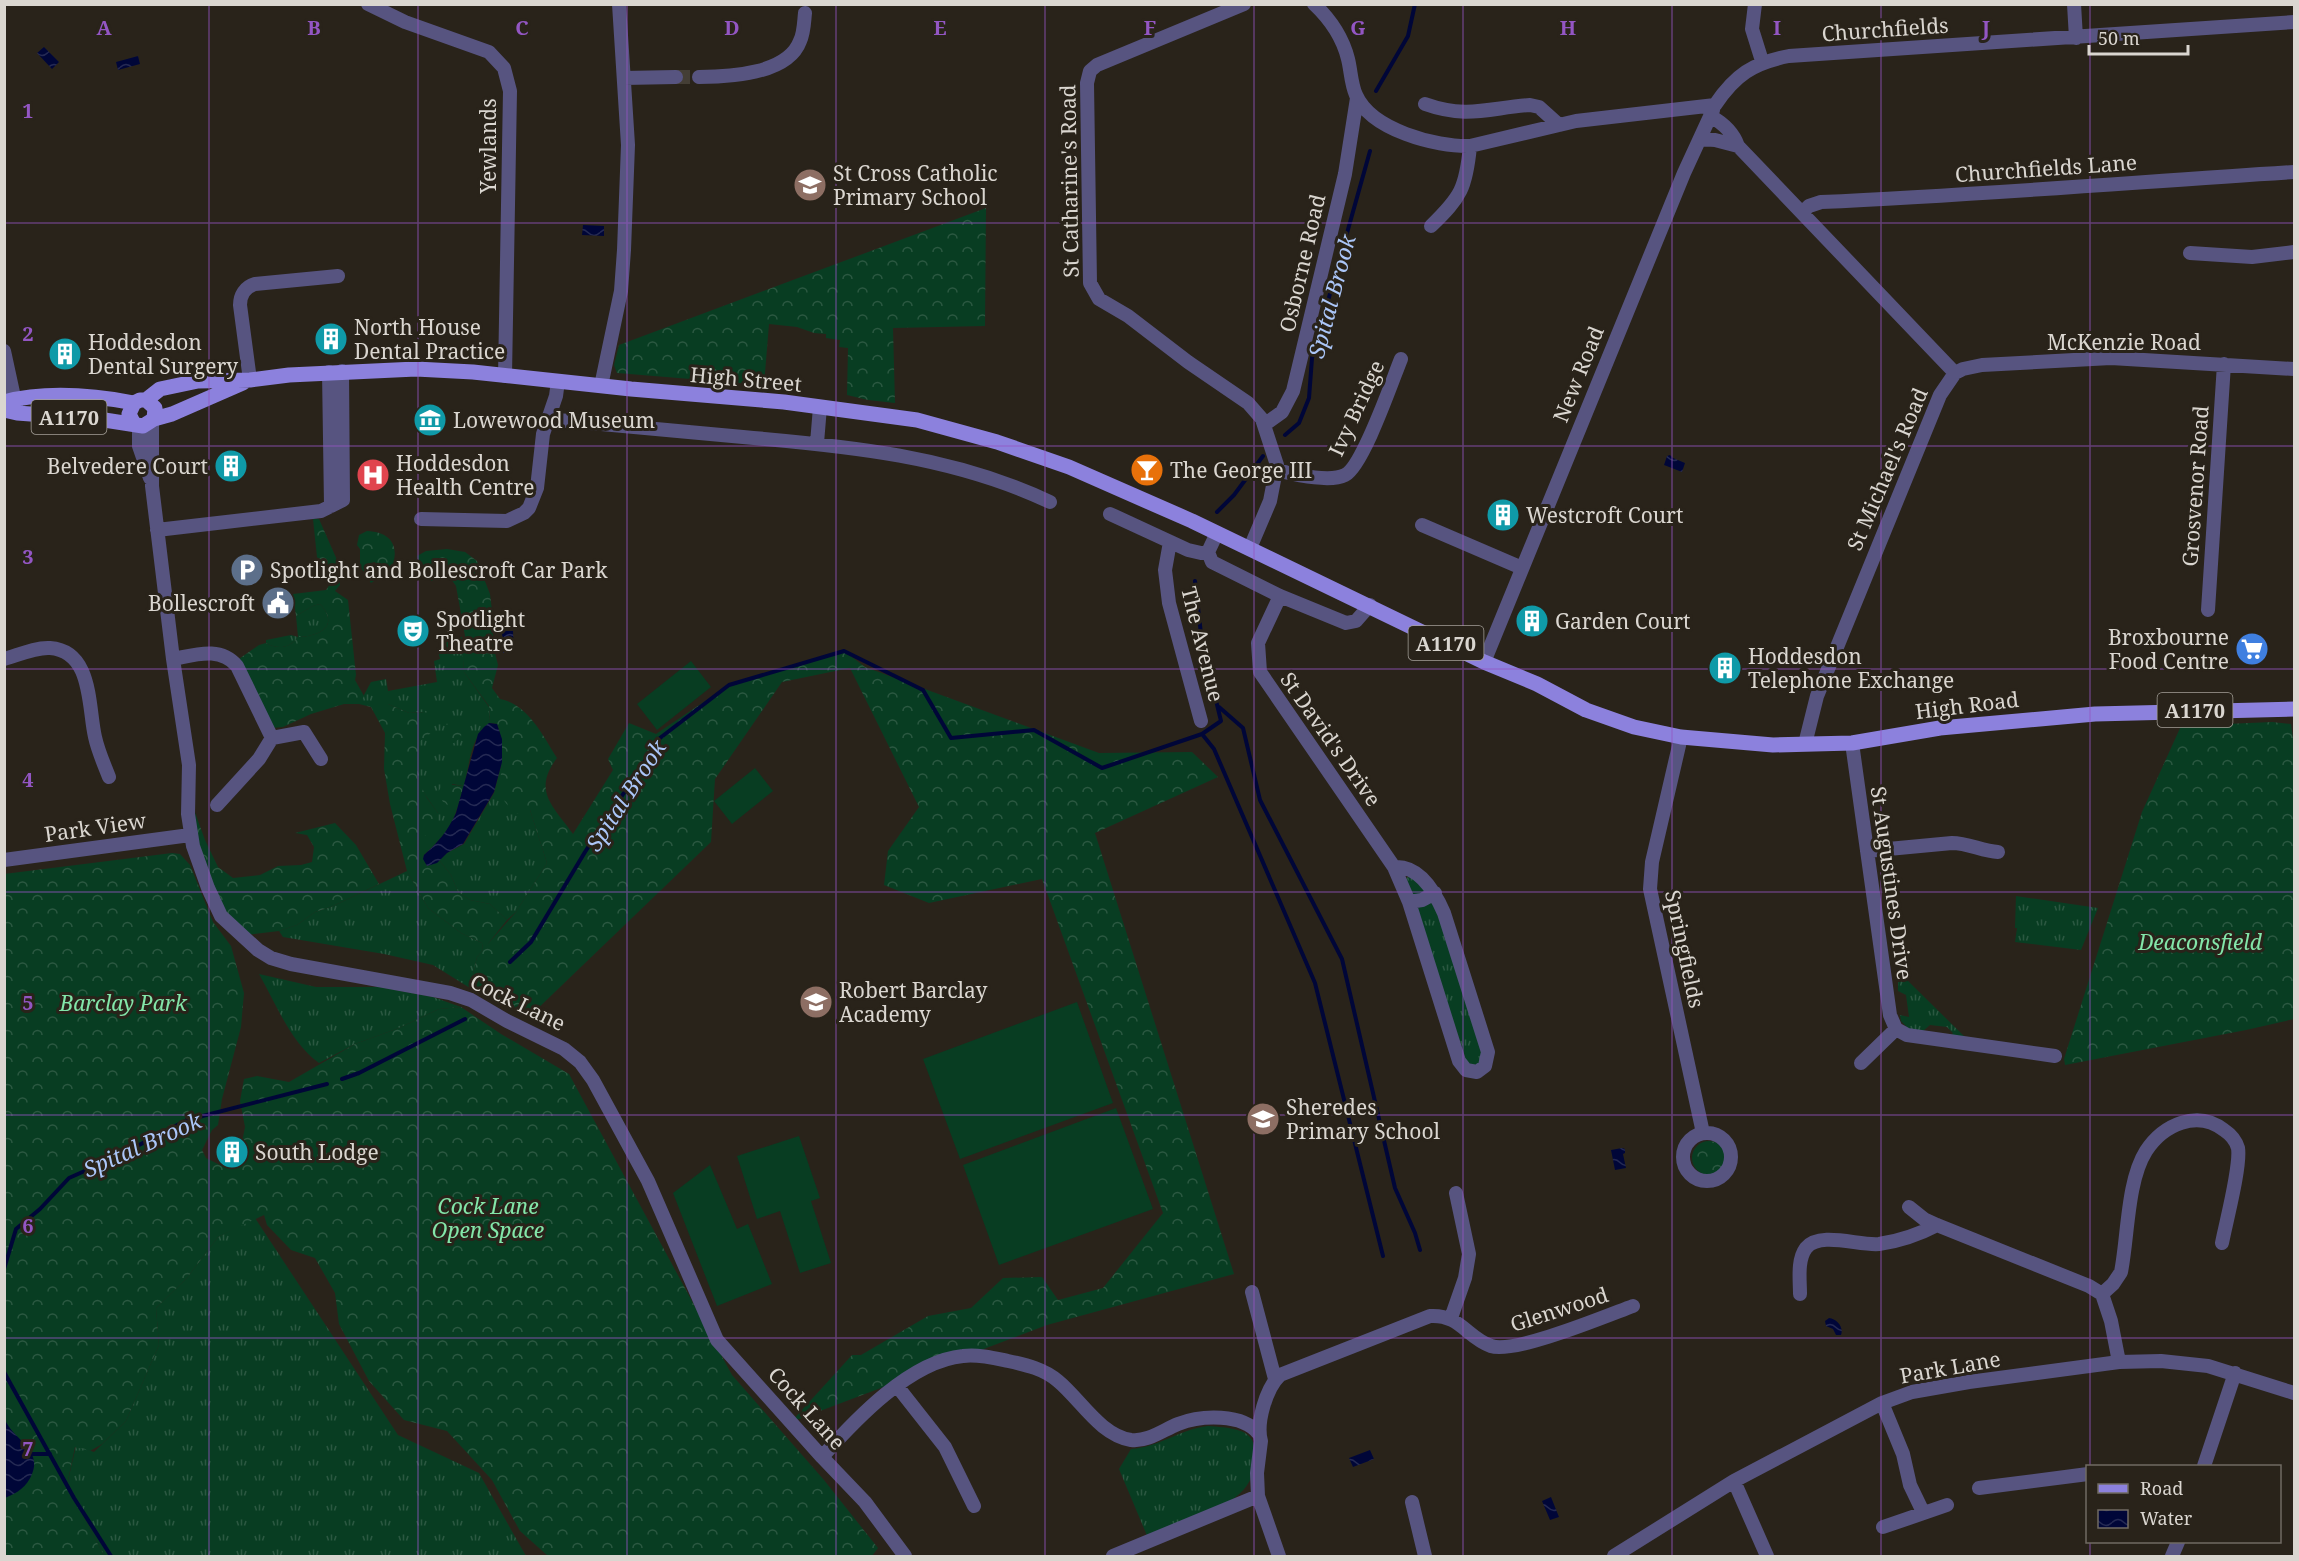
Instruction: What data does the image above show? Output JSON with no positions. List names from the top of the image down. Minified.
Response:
{"streets":{"main road":["High Street","A1170","High Road"],"street":["Churchfields","Yewlands","Churchfields Lane","St Catharine's Road","Osborne Road","McKenzie Road","New Road","Ivy Bridge","St Michael's Road","Grosvenor Road","The Avenue","St David's Drive","Park View","St Augustines Drive","Springfields","Cock Lane","Glenwood","Park Lane"]},"crossings":[["Churchfields","New Road"],["Churchfields","St Michael's Road"],["Yewlands","High Street"],["Churchfields Lane","St Michael's Road"],["St Catharine's Road","Osborne Road"],["St Catharine's Road","Ivy Bridge"],["St Catharine's Road","A1170"],["McKenzie Road","St Michael's Road"],["McKenzie Road","Grosvenor Road"],["New Road","A1170"],["New Road","St Michael's Road"],["High Street","A1170"],["High Street","Cock Lane"],["A1170","High Road"],["A1170","Springfields"],["St Michael's Road","High Road"],["High Road","St Augustines Drive"],["High Road","Springfields"],["Park View","Cock Lane"]],"water":["Spital Brook"],"parks":["Deaconsfield","Barclay Park","Cock Lane Open Space"],"places":{"school or university":["St Cross Catholic Primary School","Robert Barclay Academy","Sheredes Primary School"],"building":["North House Dental Practice","Hoddesdon Dental Surgery","Belvedere Court","Westcroft Court","Garden Court","Hoddesdon Telephone Exchange","South Lodge"],"museum":["Lowewood Museum"],"bar":["The George III"],"hospital":["Hoddesdon Health Centre"],"parking":["Spotlight and Bollescroft Car Park"],"public building":["Bollescroft"],"theatre":["Spotlight Theatre"],"supermarket":["Broxbourne Food Centre"]},"legend":["Road","Water"],"scale_bar":"50 m","grid":{"columns":["A","B","C","D","E","F","G","H","I","J"],"rows":["1","2","3","4","5","6","7"]}}
